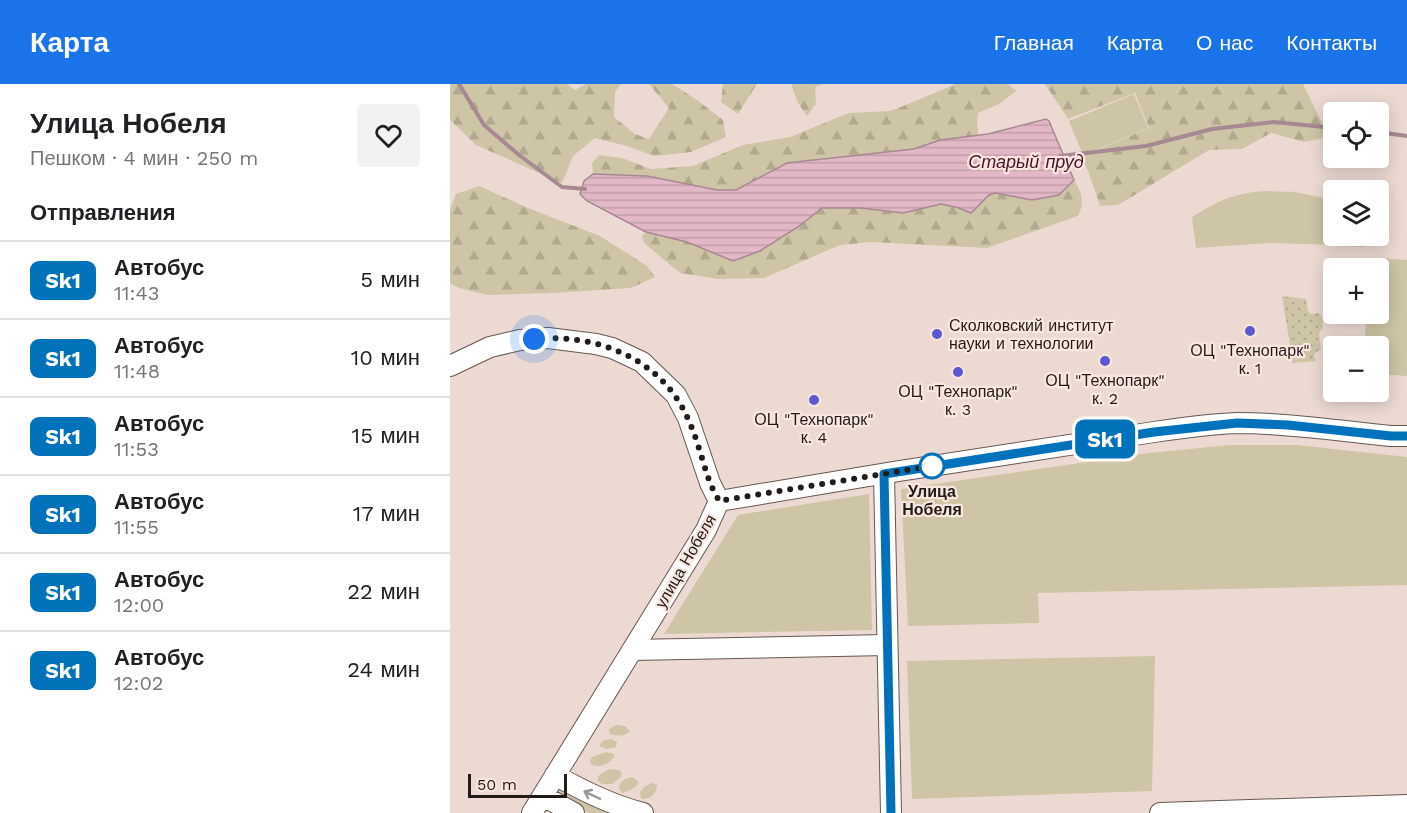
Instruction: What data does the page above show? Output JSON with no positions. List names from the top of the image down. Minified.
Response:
{"streets":{"street":["улица Нобеля"]},"water":["Старый пруд"],"places":["ОЦ \"Технопарк\" к. 1","Сколковский институт науки и технологии","ОЦ \"Технопарк\" к. 2","ОЦ \"Технопарк\" к. 3","ОЦ \"Технопарк\" к. 4","Улица Нобеля"],"lines":["bus line Sk1"],"scale_bar":"50 m","page":{"header":"Карта","nav":["Главная","Карта","О нас","Контакты"],"heading":[["Улица Нобеля","Пешком · 4 мин · 250 m"],"Отправления"],"on_map":"Sk1","map_buttons":["+","−"],"list":[{"mark":"Sk1","name":"Автобус","note":"11:43","value":"5 мин"},{"mark":"Sk1","name":"Автобус","note":"11:48","value":"10 мин"},{"mark":"Sk1","name":"Автобус","note":"11:53","value":"15 мин"},{"mark":"Sk1","name":"Автобус","note":"11:55","value":"17 мин"},{"mark":"Sk1","name":"Автобус","note":"12:00","value":"22 мин"},{"mark":"Sk1","name":"Автобус","note":"12:02","value":"24 мин"}],"scale":"50 m"}}
